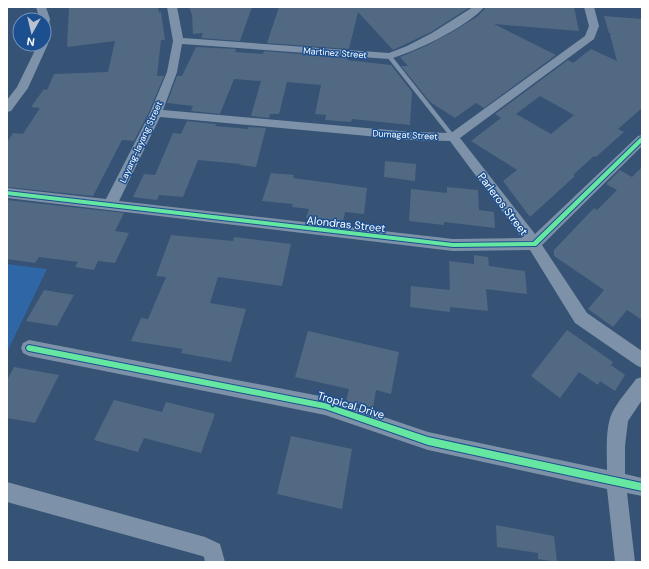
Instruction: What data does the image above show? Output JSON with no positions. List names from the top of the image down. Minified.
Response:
{"streets":{"street":["Martinez Street","Dumagat Street","Layang-layang Street","Parleros Street","Alondras Street","Tropical Drive"]},"crossings":[["Martinez Street","Layang-layang Street"],["Martinez Street","Parleros Street"],["Dumagat Street","Layang-layang Street"],["Dumagat Street","Parleros Street"],["Layang-layang Street","Alondras Street"],["Parleros Street","Alondras Street"]],"north":"bottom"}
